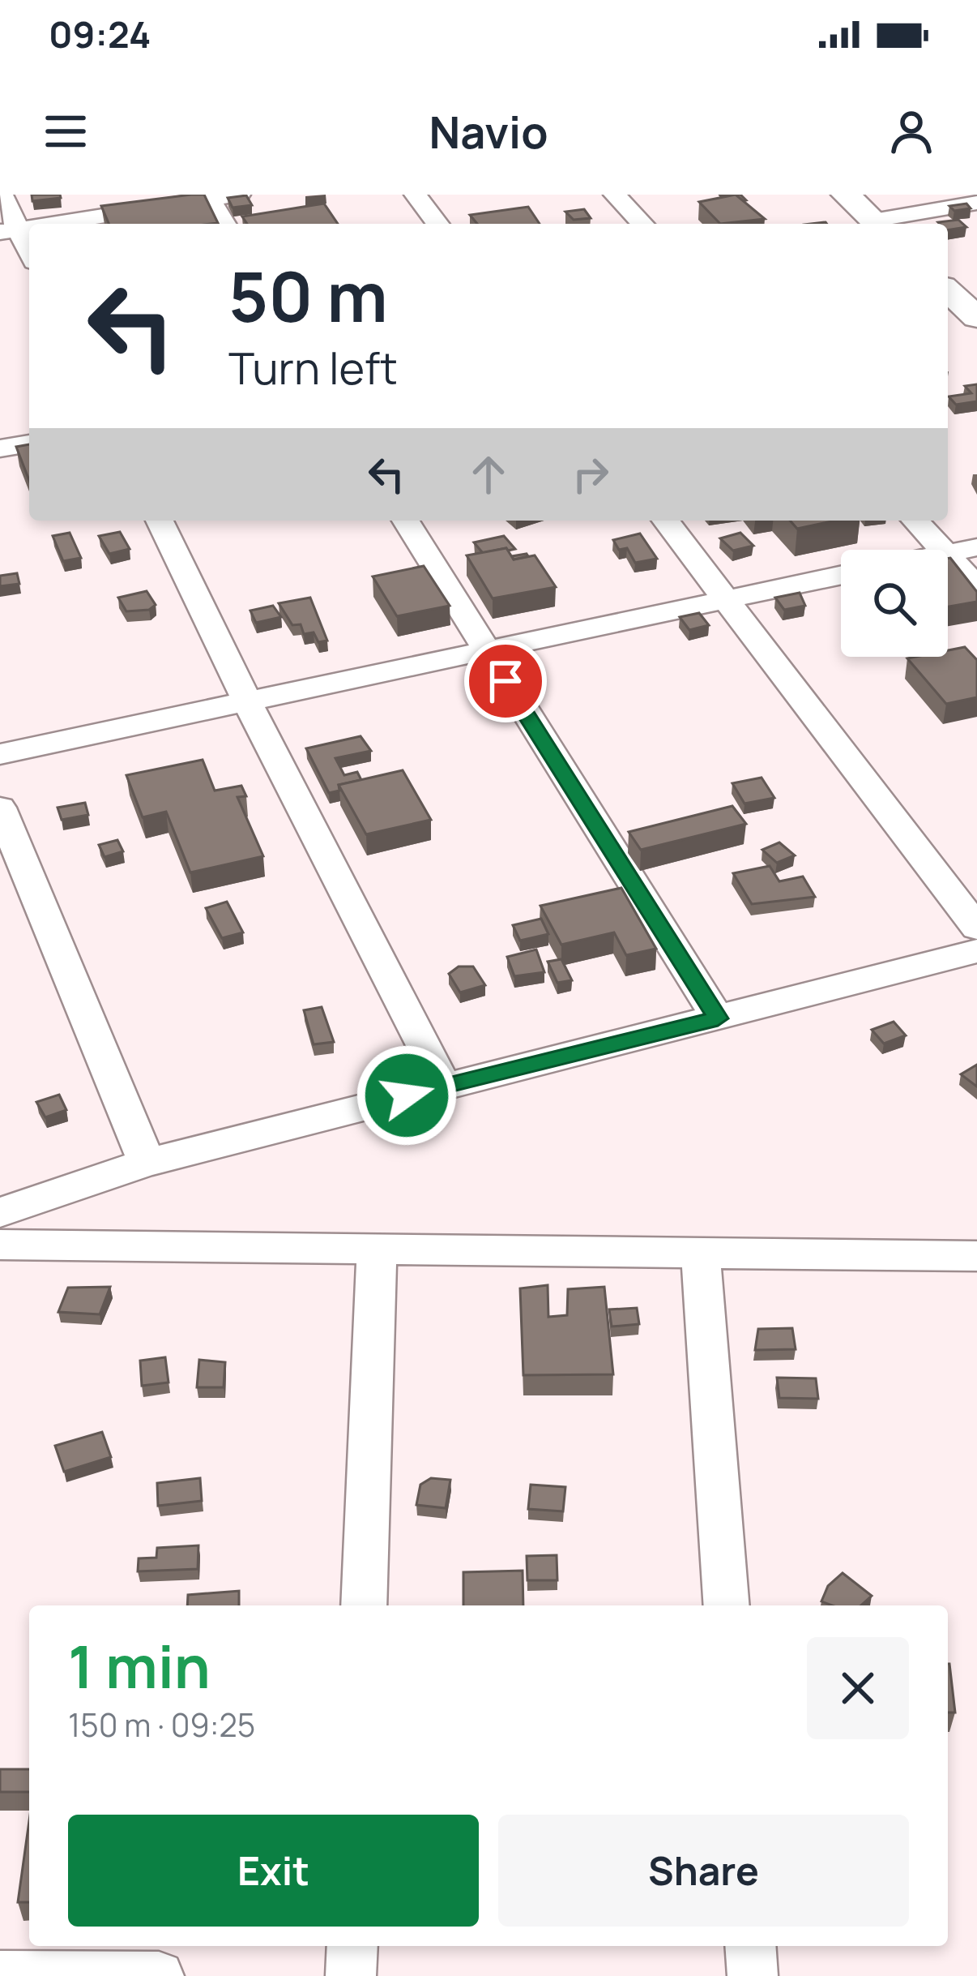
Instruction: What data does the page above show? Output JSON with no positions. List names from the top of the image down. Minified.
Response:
{"page":{"status":"09:24","header":"Navio","turn":["50 m","Turn left"],"heading":["1 min","150 m · 09:25"],"buttons":["Exit","Share"]}}
